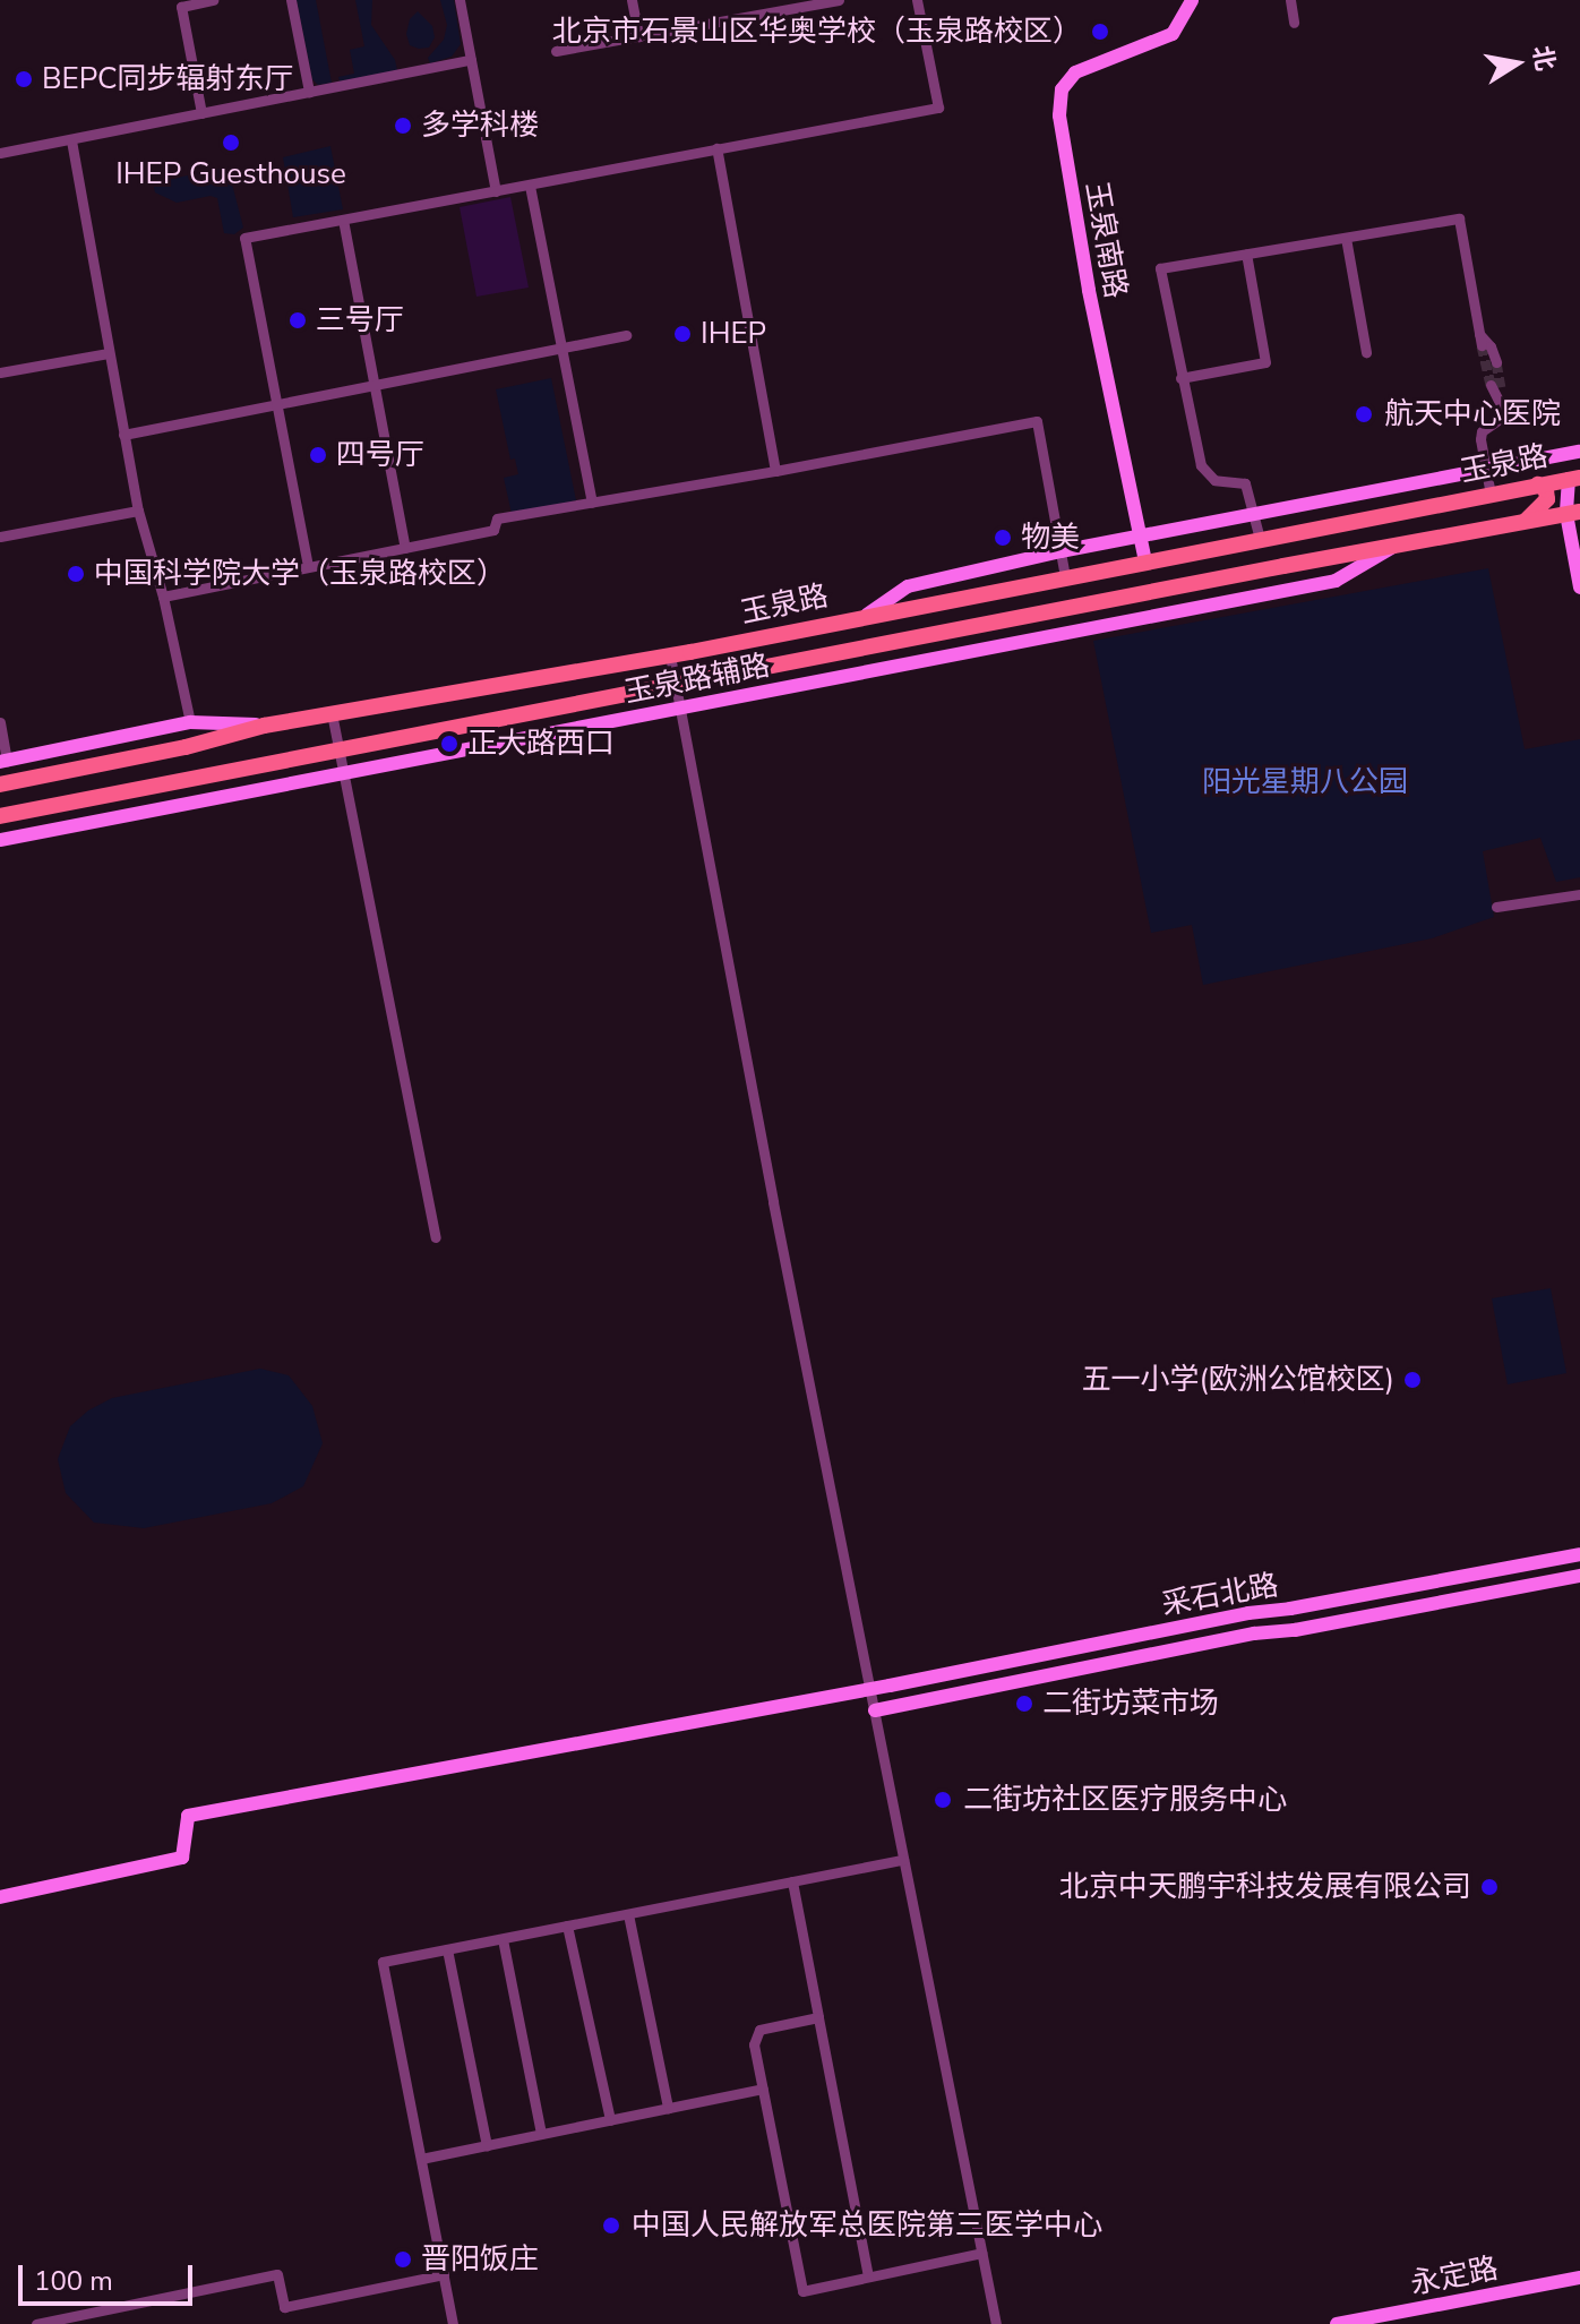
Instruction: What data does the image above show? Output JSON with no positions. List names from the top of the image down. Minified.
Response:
{"streets":{"main road":["玉泉路"],"street":["玉泉南路","玉泉路辅路","采石北路","永定路"]},"crossings":[["玉泉南路","玉泉路"],["玉泉路","玉泉路辅路"]],"parks":["阳光星期八公园"],"places":["北京市石景山区华奥学校（玉泉路校区）","BEPC同步辐射东厅","多学科楼","IHEP Guesthouse","三号厅","IHEP","航天中心医院","四号厅","物美","中国科学院大学（玉泉路校区）","正大路西口","五一小学(欧洲公馆校区)","二街坊菜市场","二街坊社区医疗服务中心","北京中天鹏宇科技发展有限公司","中国人民解放军总医院第三医学中心","晋阳饭庄"],"scale_bar":"100 m","north":"right"}
